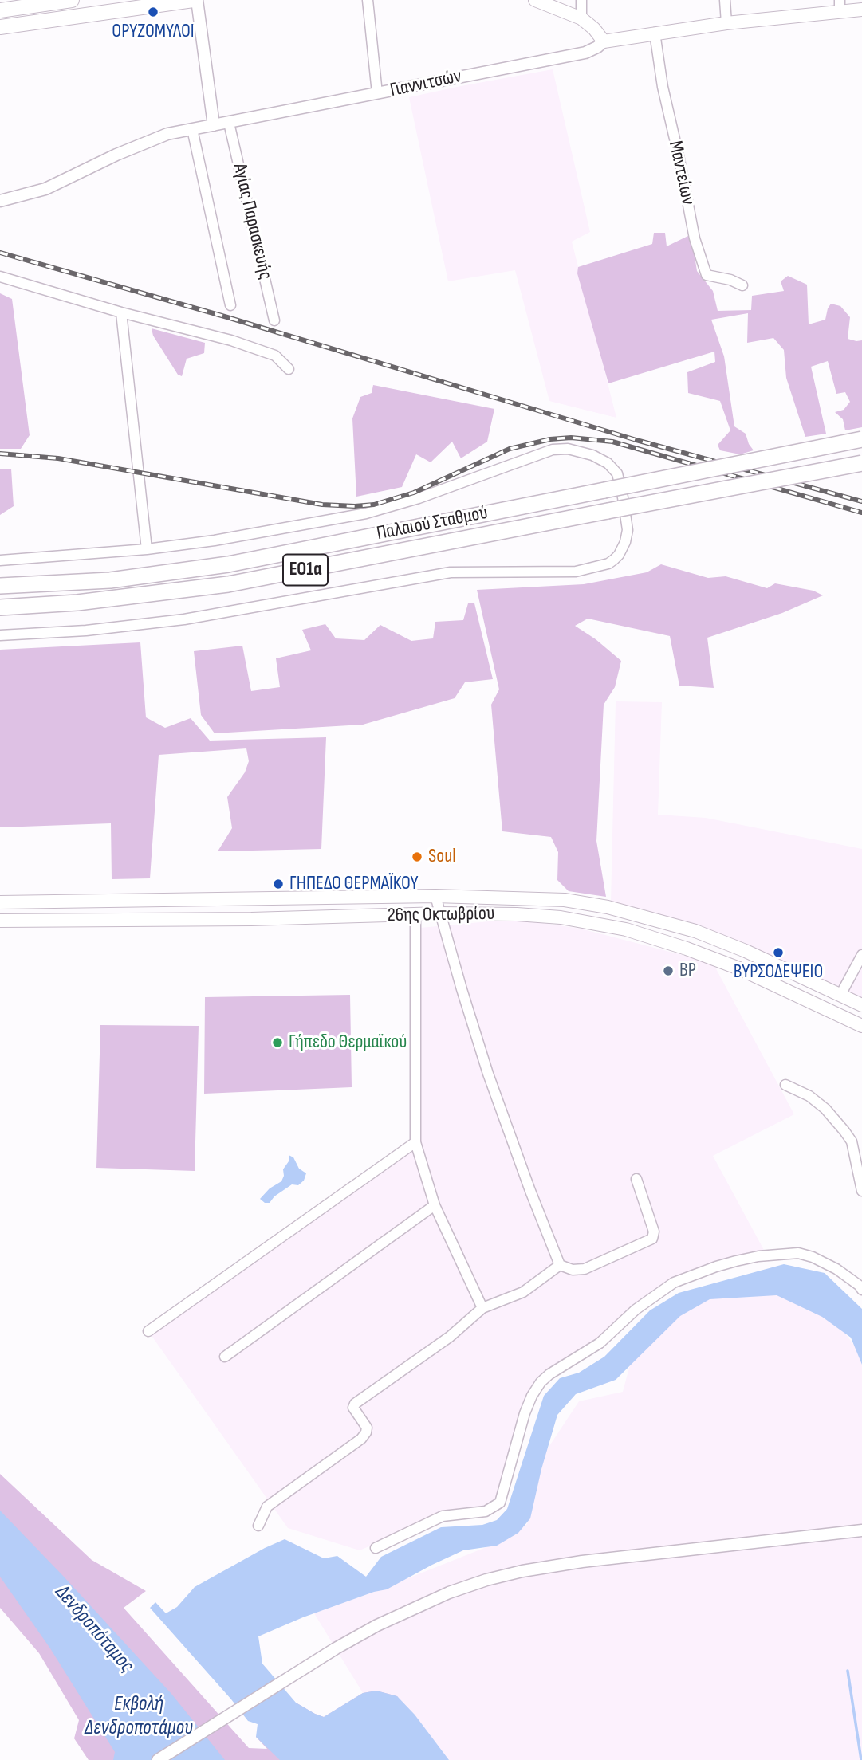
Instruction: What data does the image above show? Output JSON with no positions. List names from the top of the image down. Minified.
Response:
{"streets":{"highway":["Παλαιού Σταθμού","ΕΟ1α"],"main road":["Γιαννιτσών","26ης Οκτωβρίου"],"street":["Μαντείων","Αγίας Παρασκευής"]},"crossings":[["Γιαννιτσών","Μαντείων"],["Γιαννιτσών","Αγίας Παρασκευής"]],"water":["Δενδροπόταμος","Εκβολή Δενδροποτάμου"],"places":["ΟΡΥΖΟΜΥΛΟΙ","Soul","ΓΗΠΕΔΟ ΘΕΡΜΑΪΚΟΥ","ΒΥΡΣΟΔΕΨΕΙΟ","BP","Γήπεδο Θερμαϊκού"]}
